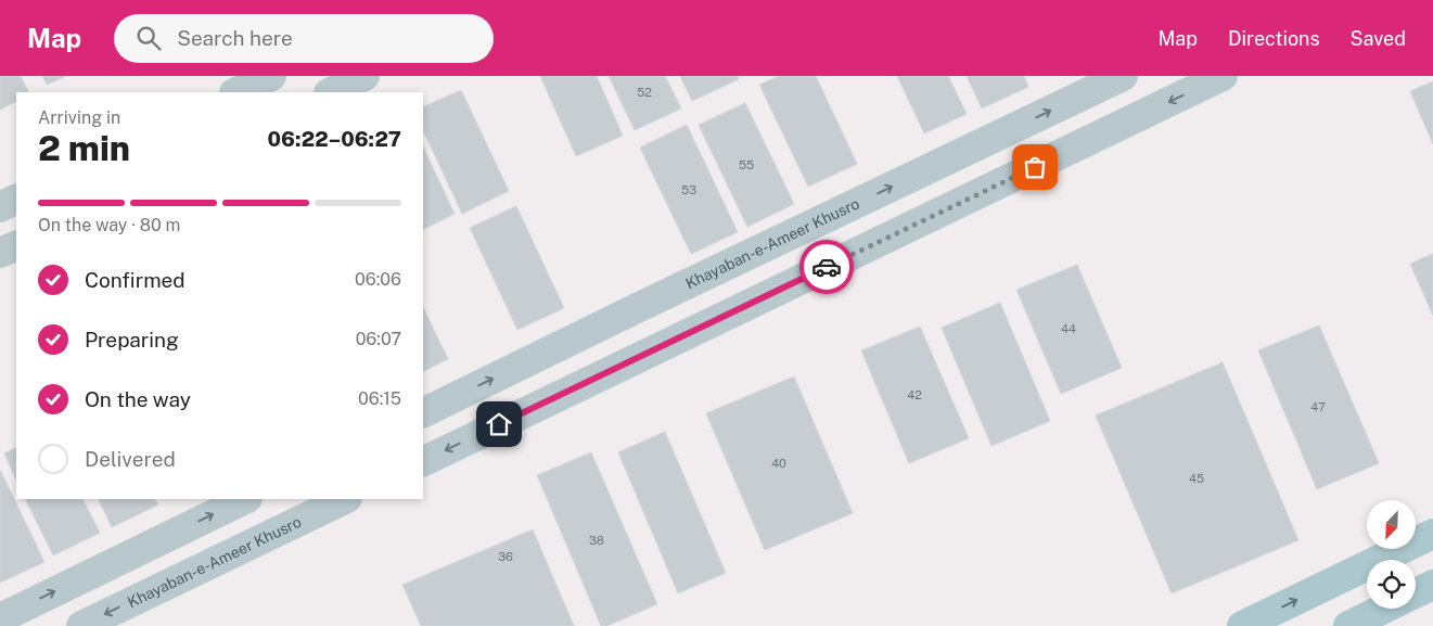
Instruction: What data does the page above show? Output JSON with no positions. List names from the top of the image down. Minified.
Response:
{"streets":{"street":["Khayaban-e-Ameer Khusro"]},"house_numbers":["52","55","53","44","42","47","40","45","38","36"],"north":"bottom left","page":{"header":"Map","search":"Search here","nav":["Map","Directions","Saved"],"heading":["2 min","Arriving in","06:22–06:27"],"bar":"On the way · 80 m","list":[["Confirmed","06:06"],["Preparing","06:07"],["On the way","06:15"],"Delivered"]}}
